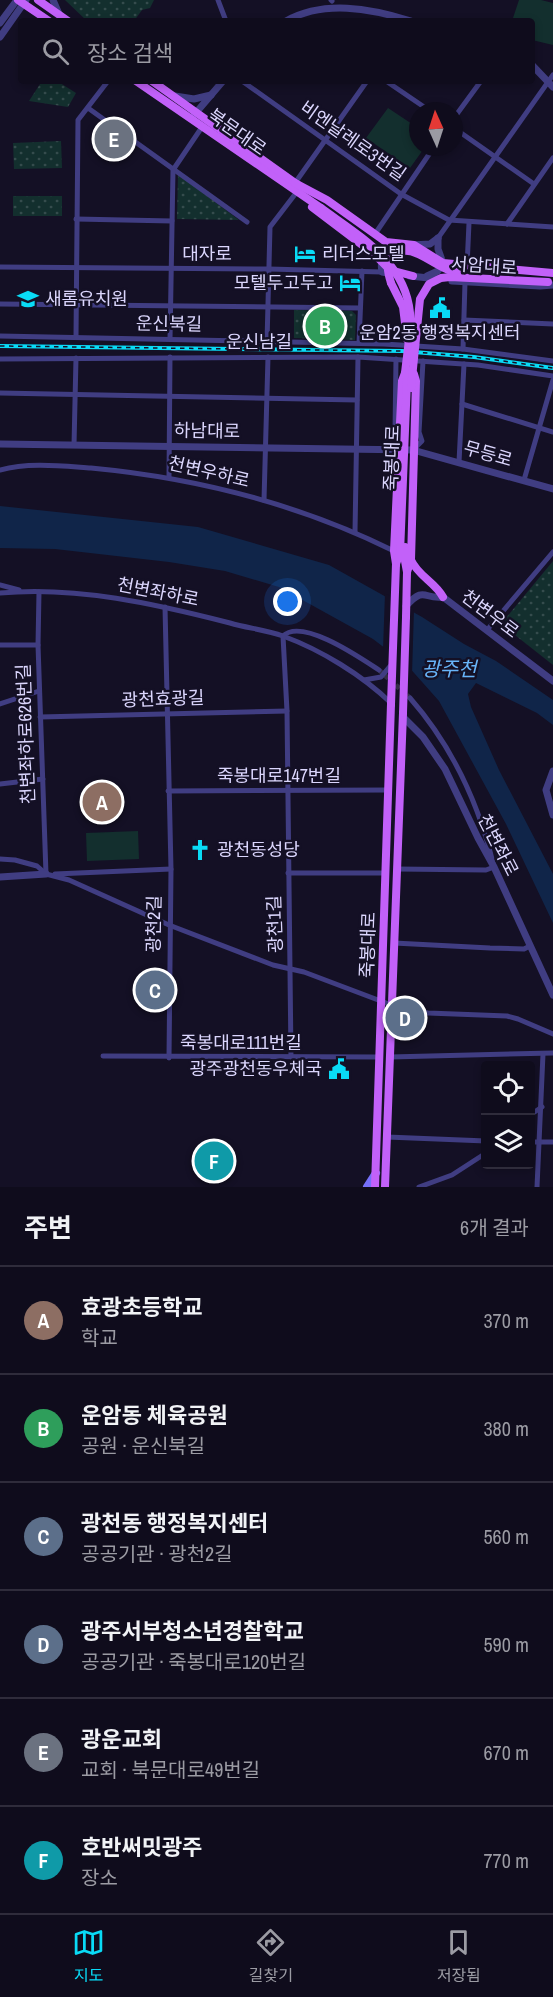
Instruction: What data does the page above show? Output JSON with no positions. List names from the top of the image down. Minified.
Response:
{"streets":{"main road":["북문대로","죽봉대로"],"street":["비엔날레로3번길","대자로","서암대로","운신북길","운신남길","하남대로","무등로","천변우하로","천변좌하로","천변우로","광천효광길","천변좌하로626번길","죽봉대로147번길","천변좌로","광천2길","광천1길","죽봉대로111번길"]},"crossings":[["비엔날레로3번길","서암대로"],["운신남길","죽봉대로"],["하남대로","무등로"],["하남대로","죽봉대로"],["죽봉대로","천변좌하로"],["죽봉대로","천변우로"],["죽봉대로","죽봉대로147번길"],["죽봉대로","천변좌로"],["죽봉대로","죽봉대로111번길"],["천변좌하로","천변좌하로626번길"],["천변좌하로","광천2길"],["천변좌하로","광천1길"],["광천효광길","천변좌하로626번길"],["광천효광길","광천2길"],["광천효광길","광천1길"],["죽봉대로147번길","광천2길"],["죽봉대로147번길","광천1길"],["광천2길","죽봉대로111번길"],["광천1길","죽봉대로111번길"]],"water":["광주천"],"places":{"hotel":["리더스모텔","모텔두고두고"],"school or university":["새롬유치원"],"public building":["운암2동 행정복지센터","광주광천동우체국"],"church":["광천동성당"]},"north":"top","page":{"search":"장소 검색","pins":["E","B","A","C","D","F"],"heading":["주변","6개 결과"],"list":[{"mark":"A","name":"효광초등학교","note":"학교","value":"370 m"},{"mark":"B","name":"운암동 체육공원","note":"공원 · 운신북길","value":"380 m"},{"mark":"C","name":"광천동 행정복지센터","note":"공공기관 · 광천2길","value":"560 m"},{"mark":"D","name":"광주서부청소년경찰학교","note":"공공기관 · 죽봉대로120번길","value":"590 m"},{"mark":"E","name":"광운교회","note":"교회 · 북문대로49번길","value":"670 m"},{"mark":"F","name":"호반써밋광주","note":"장소","value":"770 m"}],"nav":["지도","길찾기","저장됨"]}}
